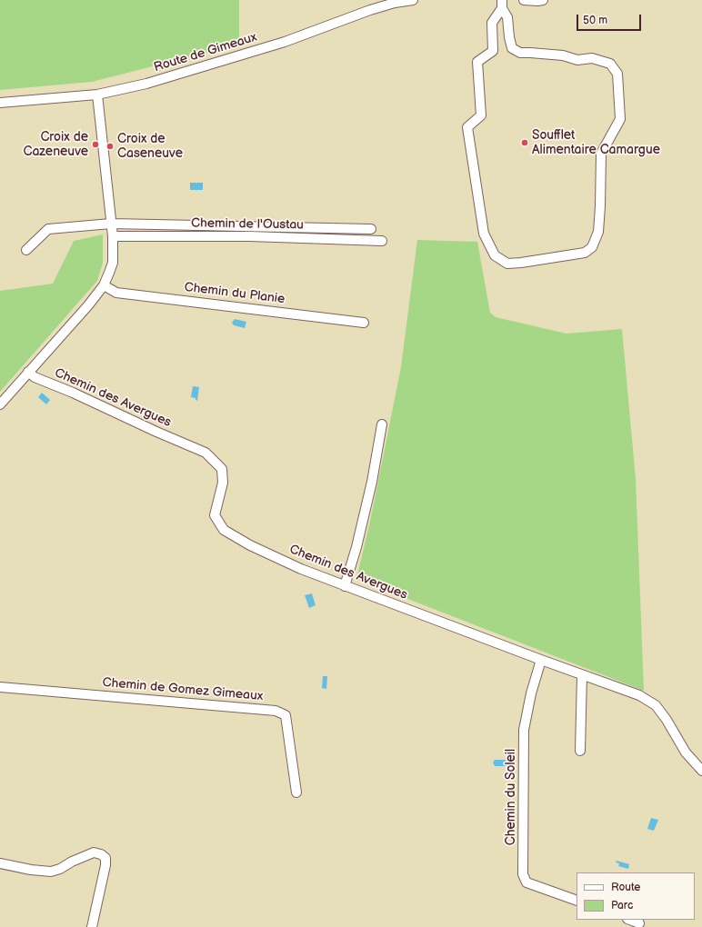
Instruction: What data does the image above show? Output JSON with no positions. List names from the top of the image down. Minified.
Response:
{"streets":{"street":["Route de Gimeaux","Chemin de l'Oustau","Chemin du Planie","Chemin des Avergues","Chemin de Gomez Gimeaux","Chemin du Soleil"]},"crossings":[["Chemin des Avergues","Chemin du Soleil"]],"places":["Soufflet Alimentaire Camargue","Croix de Cazeneuve","Croix de Caseneuve"],"legend":["Route","Parc"],"scale_bar":"50 m"}
